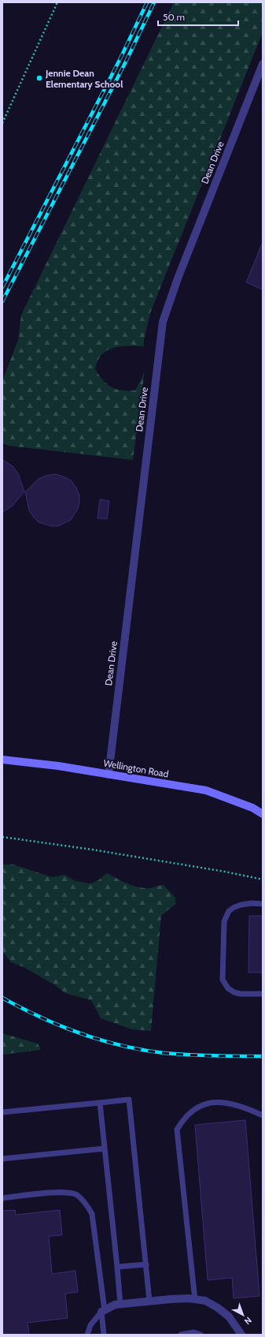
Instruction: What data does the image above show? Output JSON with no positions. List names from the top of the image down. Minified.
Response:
{"streets":{"main road":["Wellington Road"],"street":["Dean Drive"]},"crossings":[["Dean Drive","Wellington Road"]],"places":["Jennie Dean Elementary School"],"scale_bar":"50 m","north":"bottom right"}
